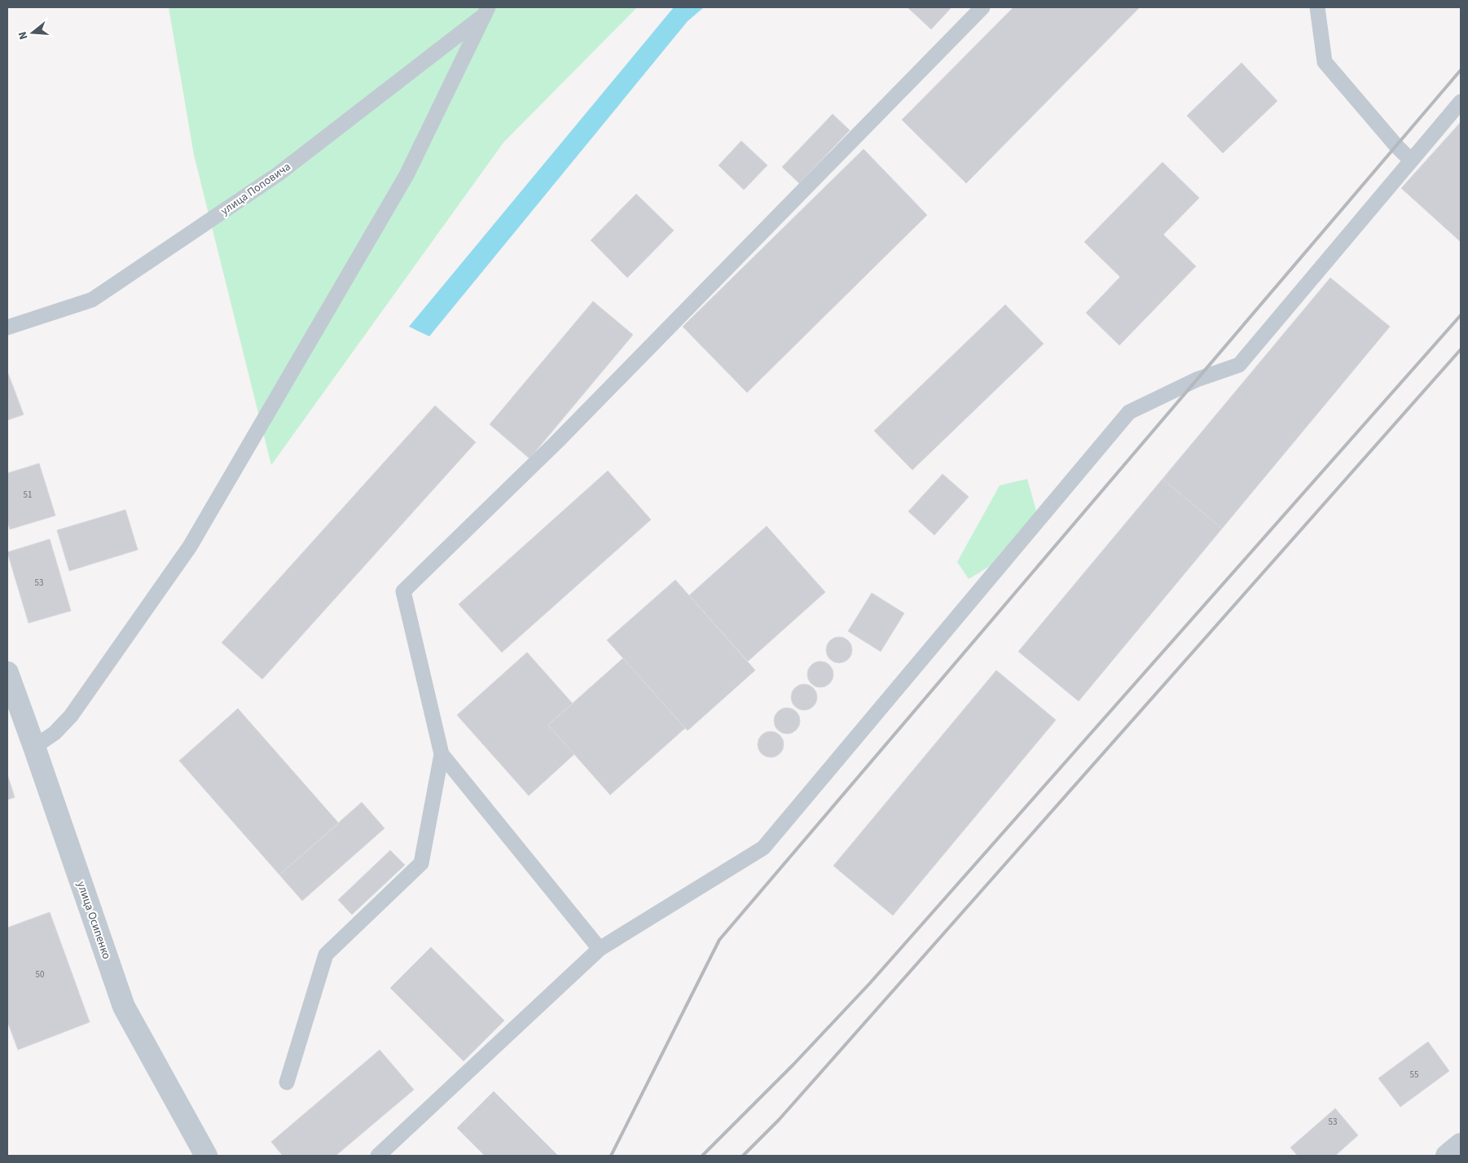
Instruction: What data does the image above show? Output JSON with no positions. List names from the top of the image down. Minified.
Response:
{"streets":{"street":["улица Осипенко"],"lane":["улица Поповича"]},"house_numbers":["51","53","50","55","53"],"north":"left"}
